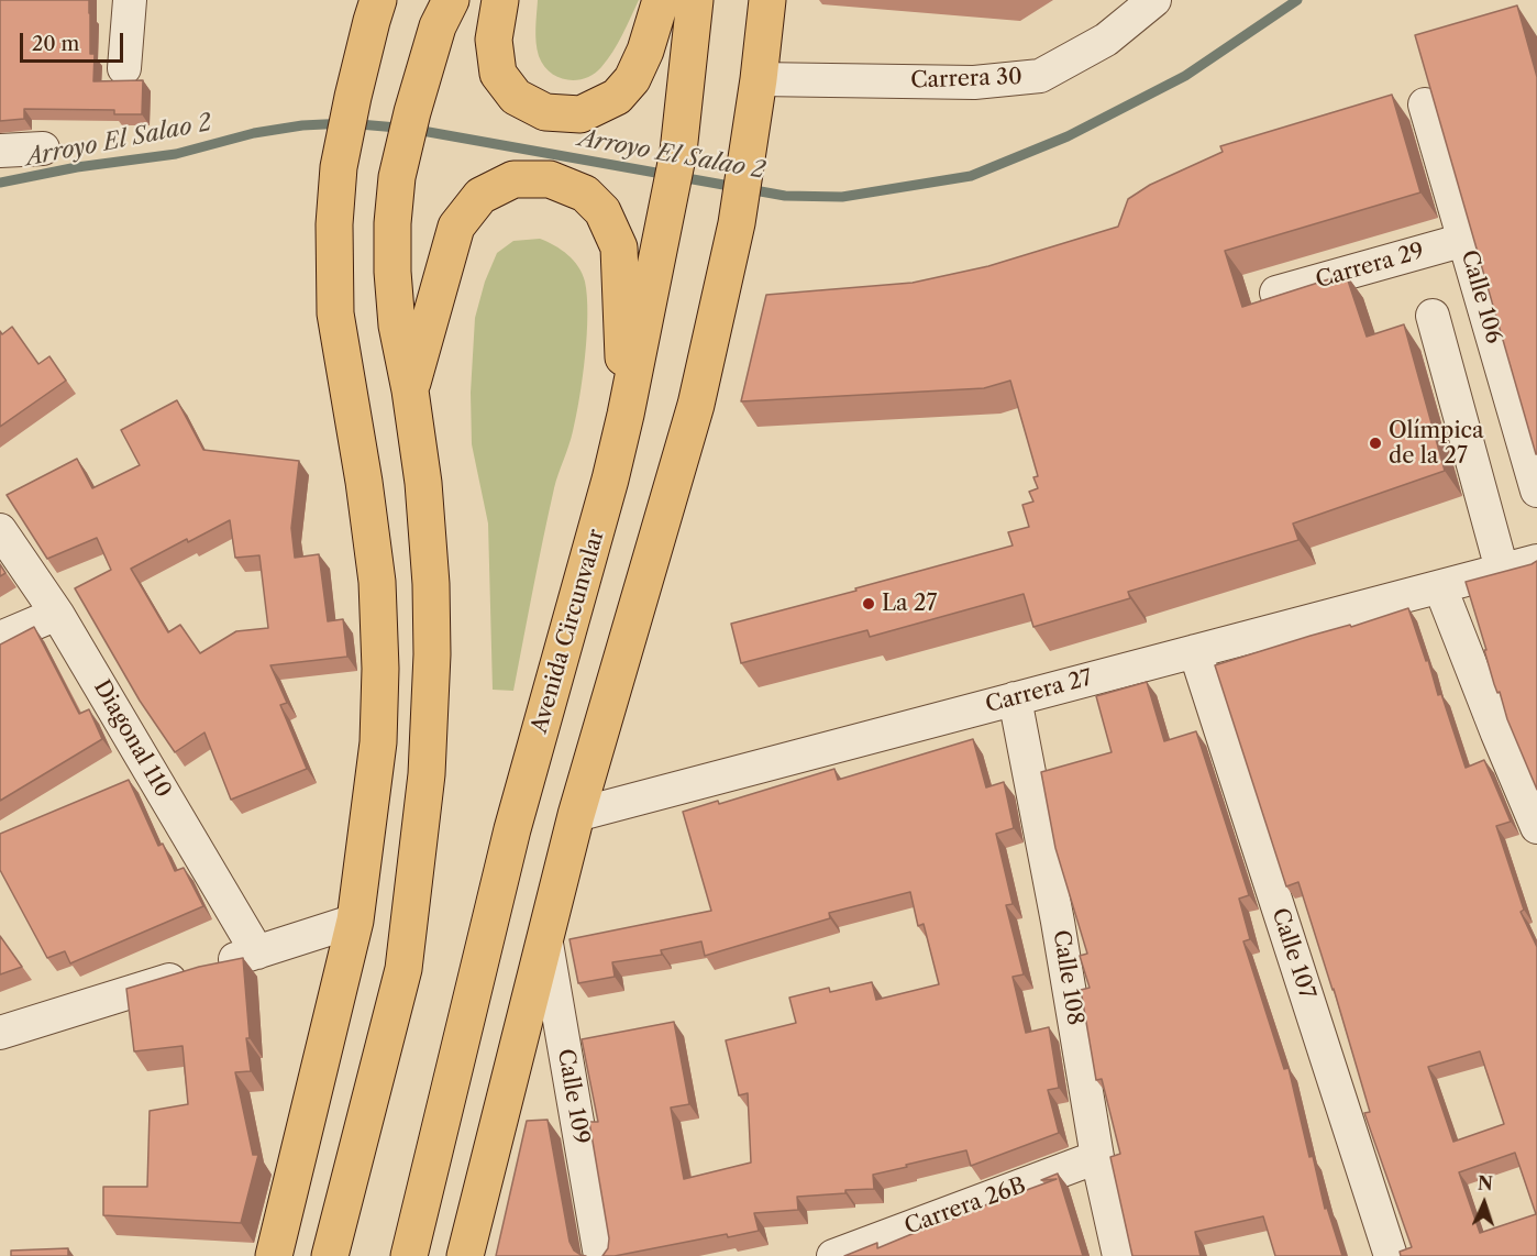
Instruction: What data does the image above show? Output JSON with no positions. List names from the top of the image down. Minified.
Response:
{"streets":{"highway":["Avenida Circunvalar"],"street":["Carrera 30","Carrera 29","Calle 106","Carrera 27","Diagonal 110","Calle 107","Calle 108","Calle 109","Carrera 26B"]},"crossings":[["Carrera 29","Calle 106"],["Carrera 27","Calle 107"],["Carrera 27","Calle 108"],["Calle 108","Carrera 26B"]],"water":["Arroyo El Salao 2"],"places":["Olímpica de la 27","La 27"],"scale_bar":"20 m","north":"top"}
